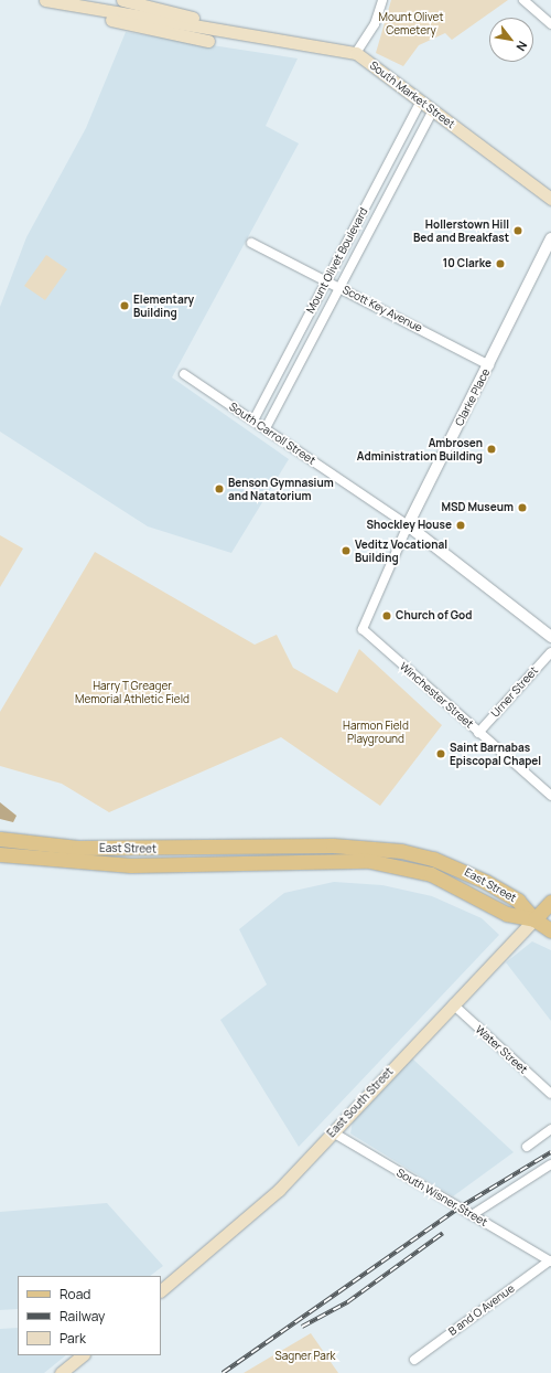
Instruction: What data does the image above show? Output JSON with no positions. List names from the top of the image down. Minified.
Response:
{"streets":{"main road":["South Market Street","East Street","East South Street"],"street":["Mount Olivet Boulevard","Scott Key Avenue","Clarke Place","South Carroll Street","Urner Street","Winchester Street","Water Street","South Wisner Street","B and O Avenue"]},"crossings":[["South Market Street","Mount Olivet Boulevard"],["Mount Olivet Boulevard","Scott Key Avenue"],["Mount Olivet Boulevard","South Carroll Street"],["Scott Key Avenue","Clarke Place"],["Clarke Place","South Carroll Street"],["Clarke Place","Winchester Street"],["Urner Street","Winchester Street"],["East Street","East South Street"],["Water Street","East South Street"],["East South Street","South Wisner Street"],["South Wisner Street","B and O Avenue"]],"parks":["Mount Olivet Cemetery","Harry T Greager Memorial Athletic Field","Harmon Field Playground","Sagner Park"],"places":["Hollerstown Hill Bed and Breakfast","10 Clarke","Elementary Building","Ambrosen Administration Building","Benson Gymnasium and Natatorium","MSD Museum","Shockley House","Veditz Vocational Building","Church of God","Saint Barnabas Episcopal Chapel"],"legend":["Road","Railway","Park"],"north":"bottom right"}
